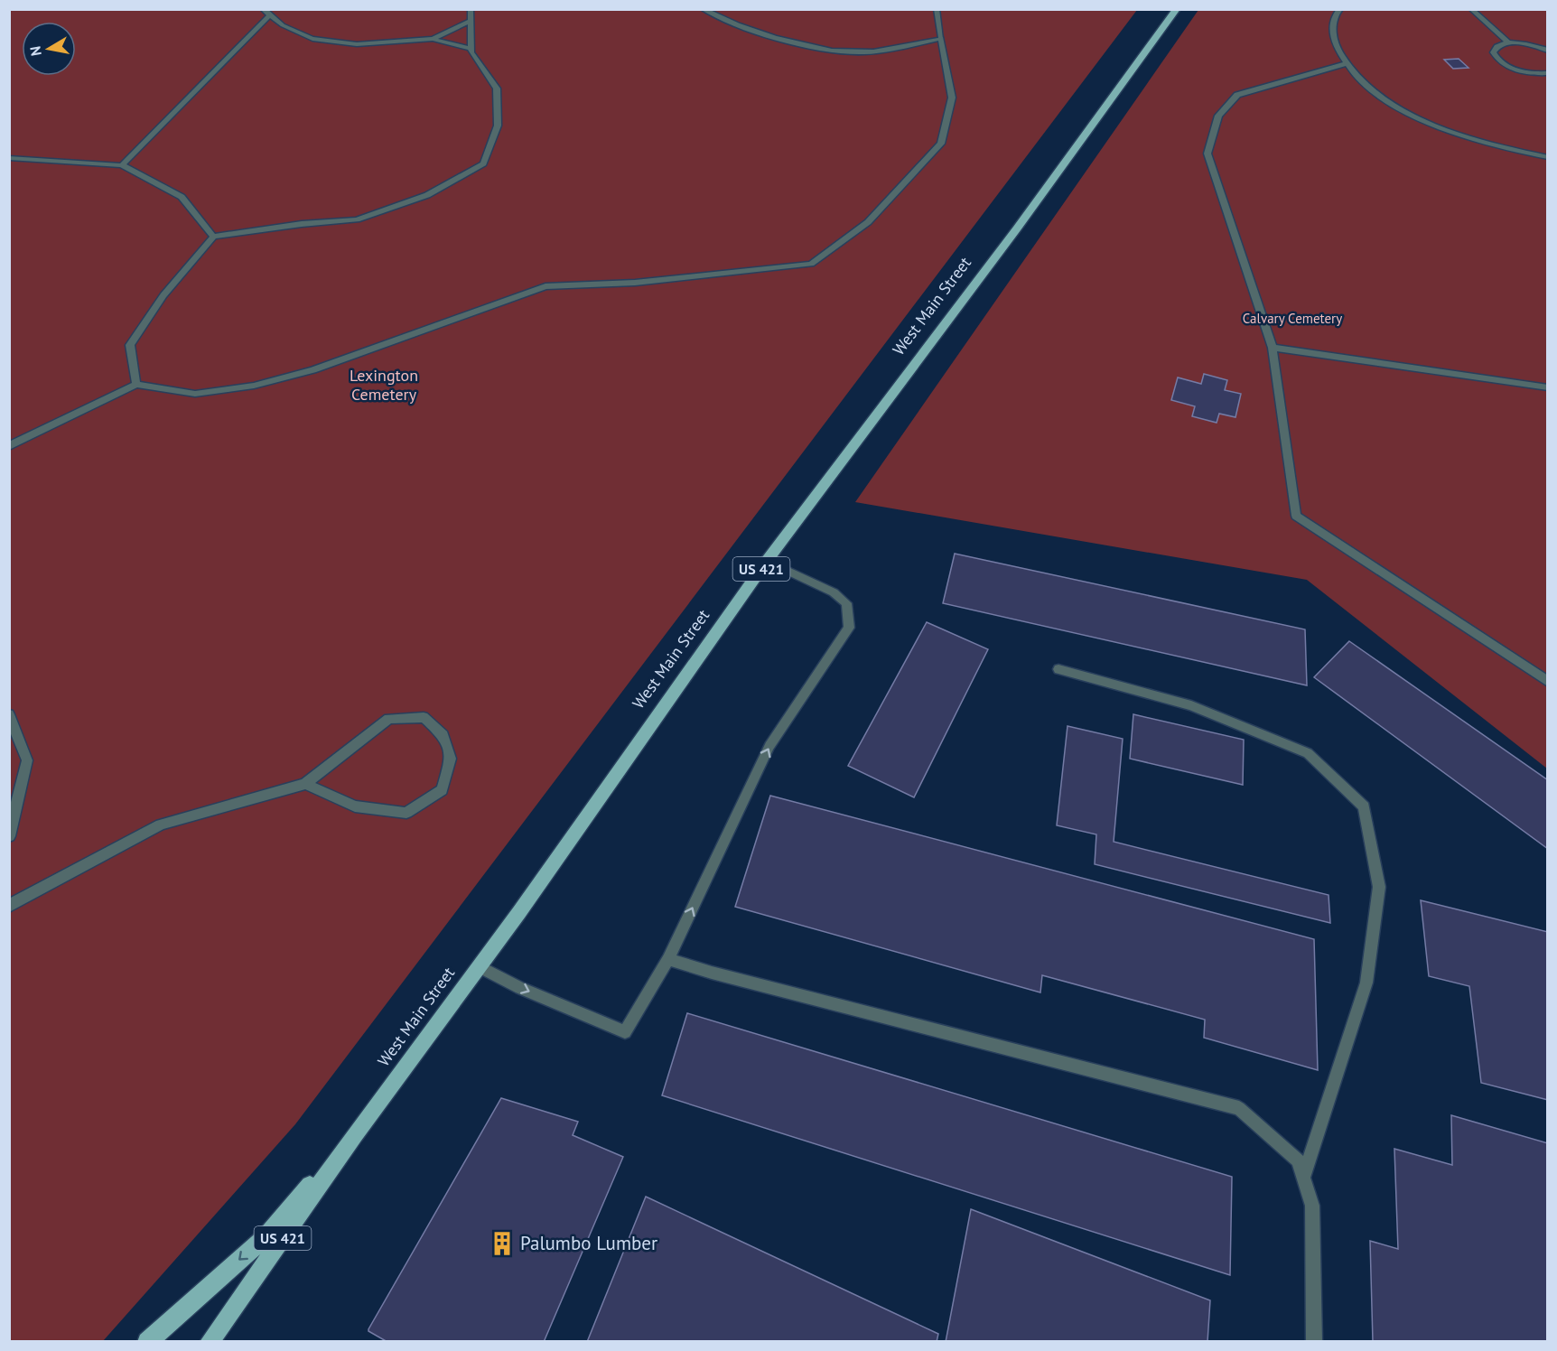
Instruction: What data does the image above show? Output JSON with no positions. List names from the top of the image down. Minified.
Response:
{"streets":{"main road":["West Main Street","US 421"]},"parks":["Calvary Cemetery","Lexington Cemetery"],"places":{"building":["Palumbo Lumber"]},"north":"left"}
